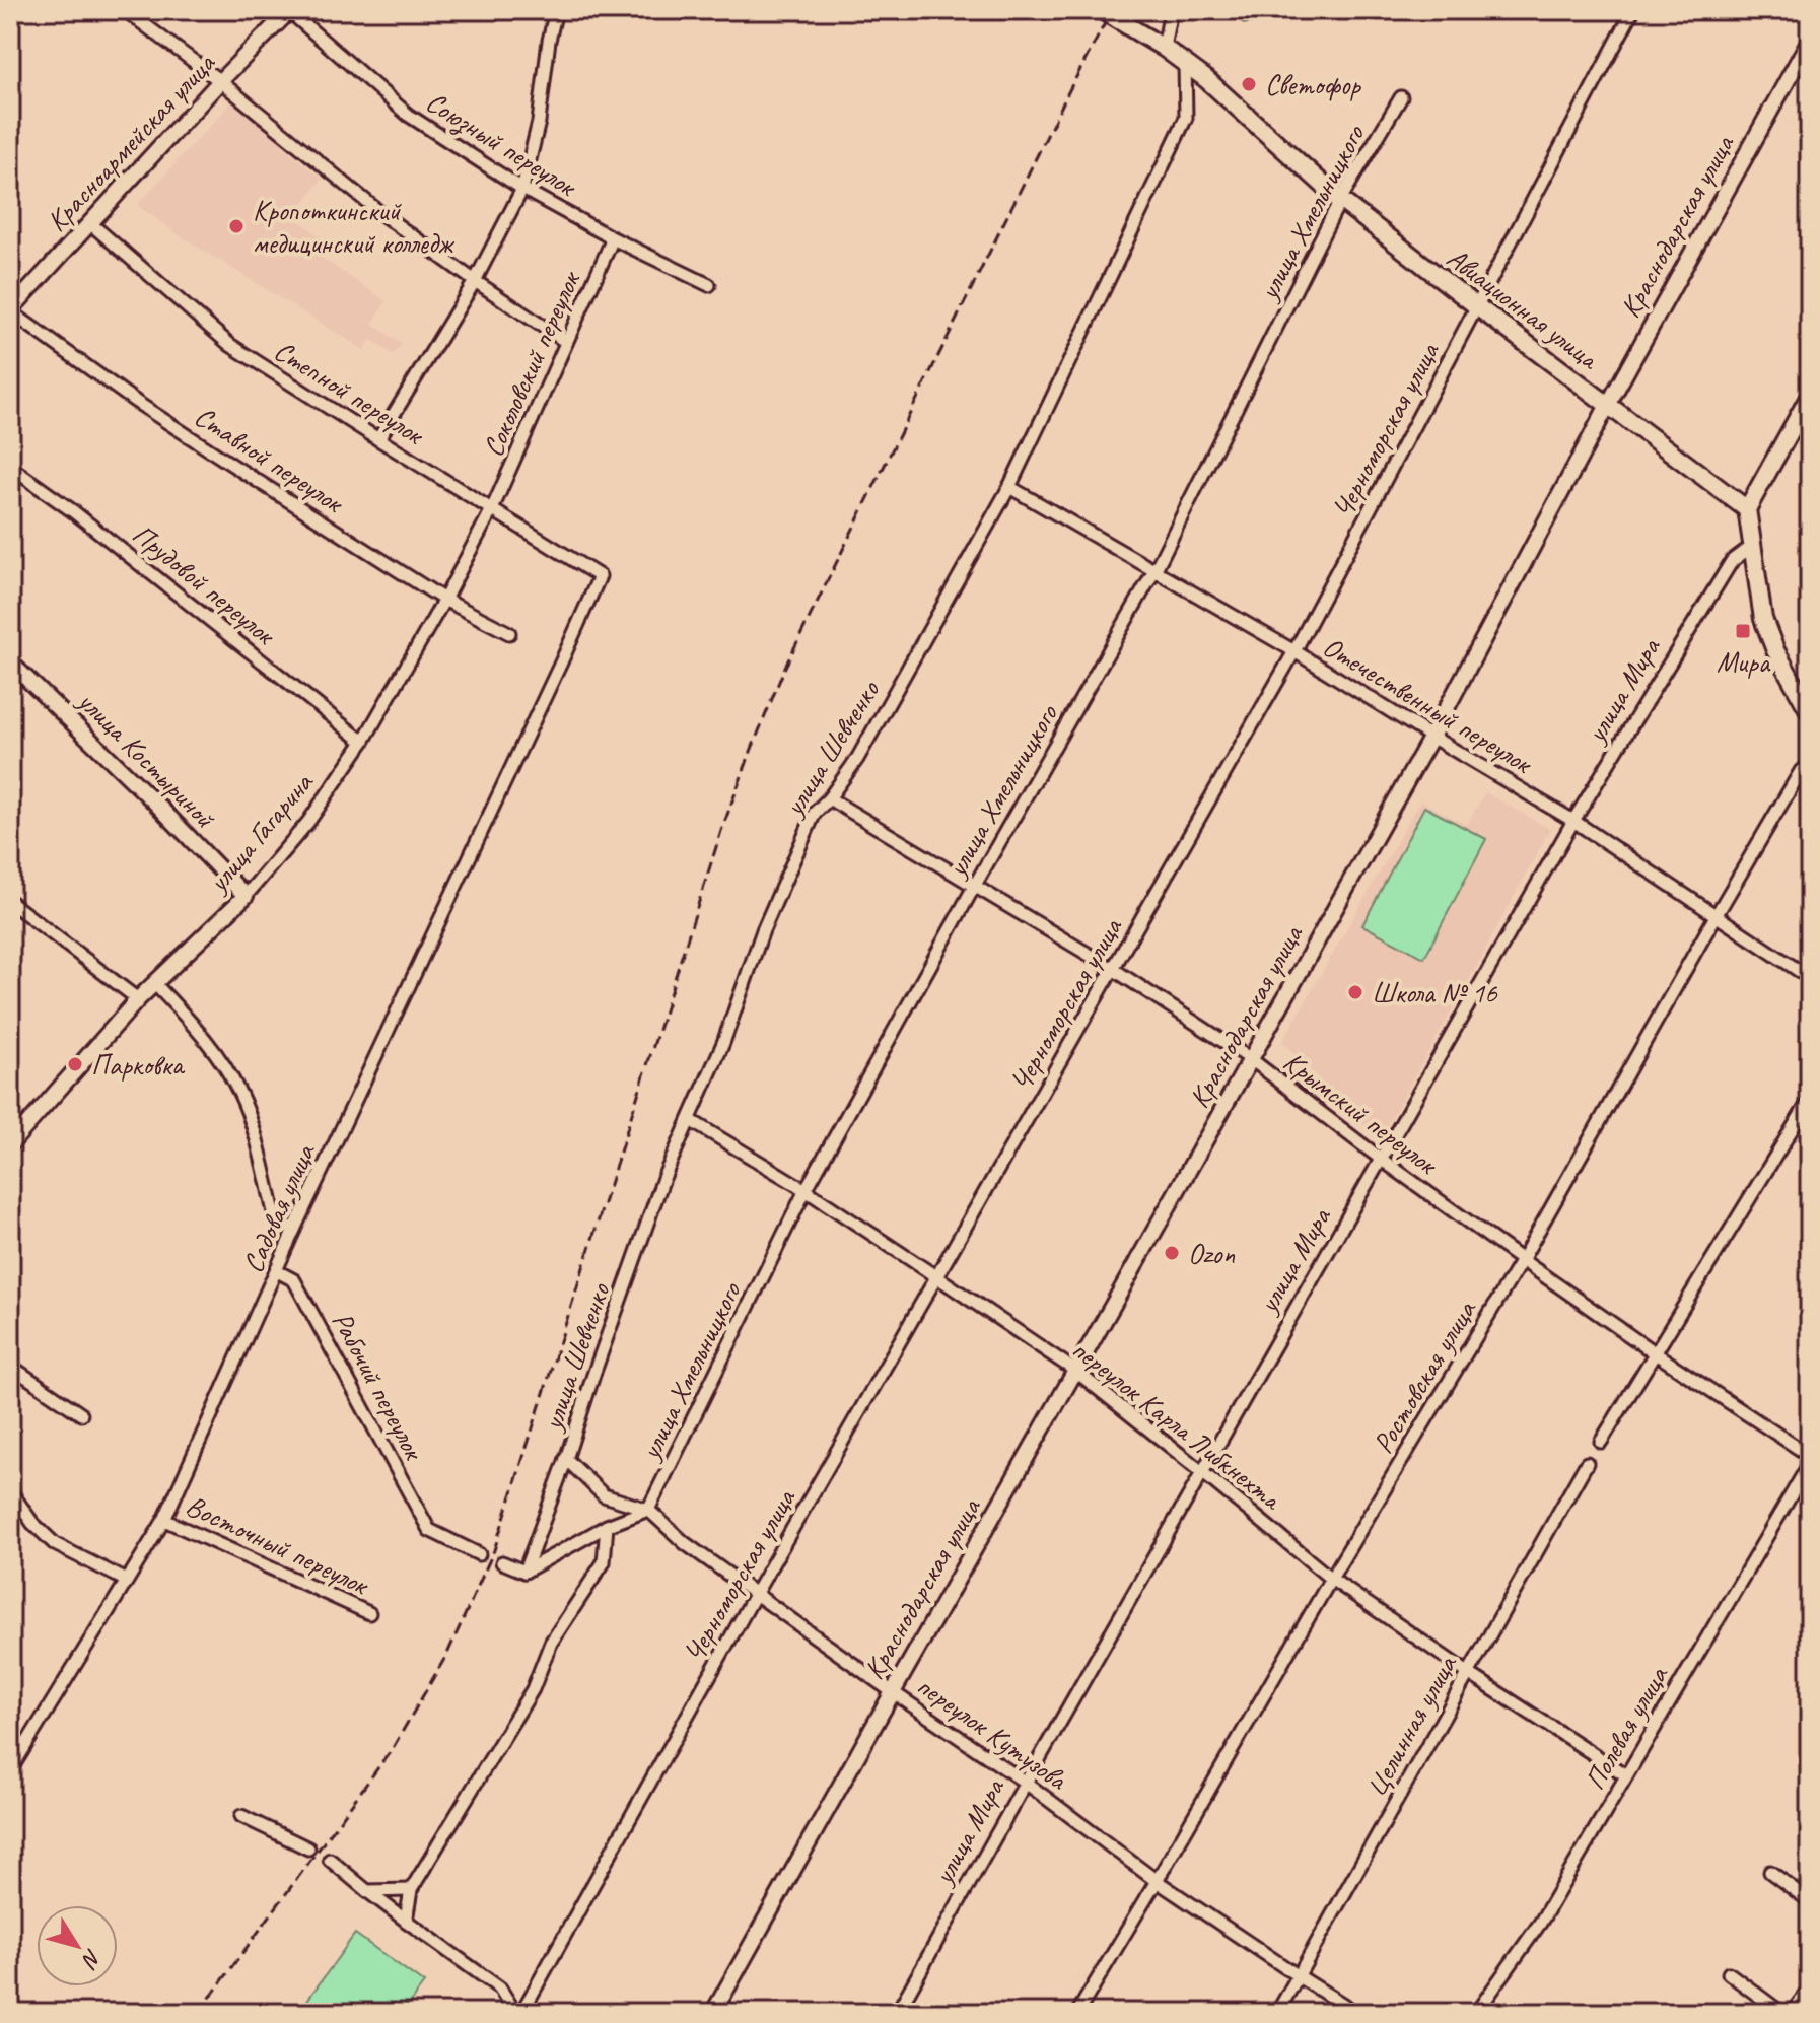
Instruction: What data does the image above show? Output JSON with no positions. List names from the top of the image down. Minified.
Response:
{"streets":{"main road":["Авиационная улица"],"street":["Красноармейская улица","Союзный переулок","улица Хмельницкого","Краснодарская улица","Соколовский переулок","Степной переулок","Черноморская улица","Ставной переулок","Прудовой переулок","улица Мира","Отечественный переулок","улица Шевченко","улица Костыриной","улица Гагарина","Крымский переулок","Садовая улица","Ростовская улица","Рабочий переулок","переулок Карла Либкнехта","Восточный переулок","Целинная улица","Полевая улица","переулок Кутузова"]},"crossings":[["Красноармейская улица","Союзный переулок"],["Красноармейская улица","Степной переулок"],["Красноармейская улица","Ставной переулок"],["Союзный переулок","Соколовский переулок"],["улица Хмельницкого","Авиационная улица"],["улица Хмельницкого","Отечественный переулок"],["улица Хмельницкого","Крымский переулок"],["улица Хмельницкого","переулок Карла Либкнехта"],["улица Хмельницкого","переулок Кутузова"],["Краснодарская улица","Авиационная улица"],["Краснодарская улица","Отечественный переулок"],["Краснодарская улица","Крымский переулок"],["Краснодарская улица","переулок Карла Либкнехта"],["Краснодарская улица","переулок Кутузова"],["Авиационная улица","Черноморская улица"],["Авиационная улица","улица Шевченко"],["Соколовский переулок","Степной переулок"],["Соколовский переулок","улица Гагарина"],["Степной переулок","улица Гагарина"],["Степной переулок","Садовая улица"],["Черноморская улица","Отечественный переулок"],["Черноморская улица","Крымский переулок"],["Черноморская улица","переулок Карла Либкнехта"],["Черноморская улица","переулок Кутузова"],["Ставной переулок","улица Гагарина"],["Прудовой переулок","улица Гагарина"],["улица Мира","Отечественный переулок"],["улица Мира","Крымский переулок"],["улица Мира","переулок Карла Либкнехта"],["улица Мира","переулок Кутузова"],["Отечественный переулок","улица Шевченко"],["Отечественный переулок","Ростовская улица"],["улица Шевченко","Крымский переулок"],["улица Шевченко","переулок Карла Либкнехта"],["улица Шевченко","переулок Кутузова"],["улица Костыриной","улица Гагарина"],["Крымский переулок","Ростовская улица"],["Садовая улица","Рабочий переулок"],["Садовая улица","Восточный переулок"],["Ростовская улица","переулок Карла Либкнехта"],["Ростовская улица","переулок Кутузова"],["переулок Карла Либкнехта","Целинная улица"],["переулок Карла Либкнехта","Полевая улица"],["Целинная улица","переулок Кутузова"]],"places":{"other":["Светофор","Кропоткинский медицинский колледж","Школа № 16","Парковка","Ozon"],"transit":["Мира"]},"north":"bottom right"}
